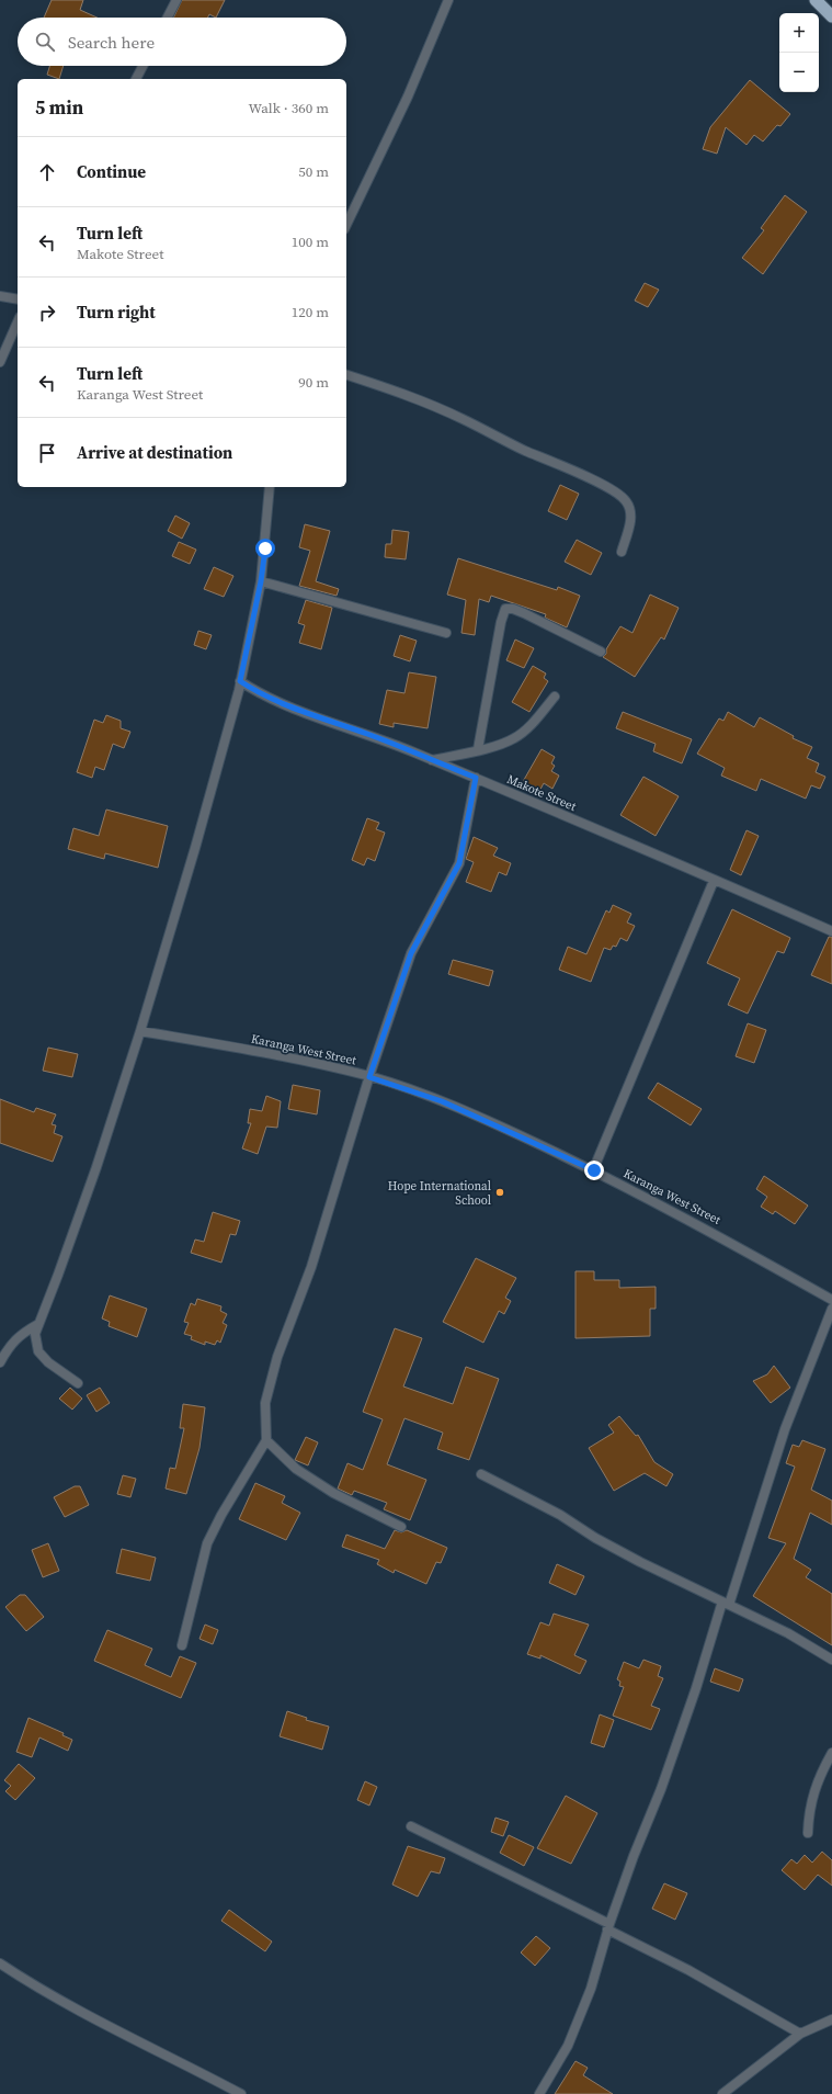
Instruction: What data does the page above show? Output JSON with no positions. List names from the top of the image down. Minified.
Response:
{"streets":{"street":["Makote Street","Karanga West Street"]},"places":["Hope International School"],"page":{"map_buttons":["+","−"],"search":"Search here","heading":["5 min","Walk · 360 m"],"list":[["Continue","50 m"],["Turn left","Makote Street","100 m"],["Turn right","120 m"],["Turn left","Karanga West Street","90 m"],"Arrive at destination"]}}
